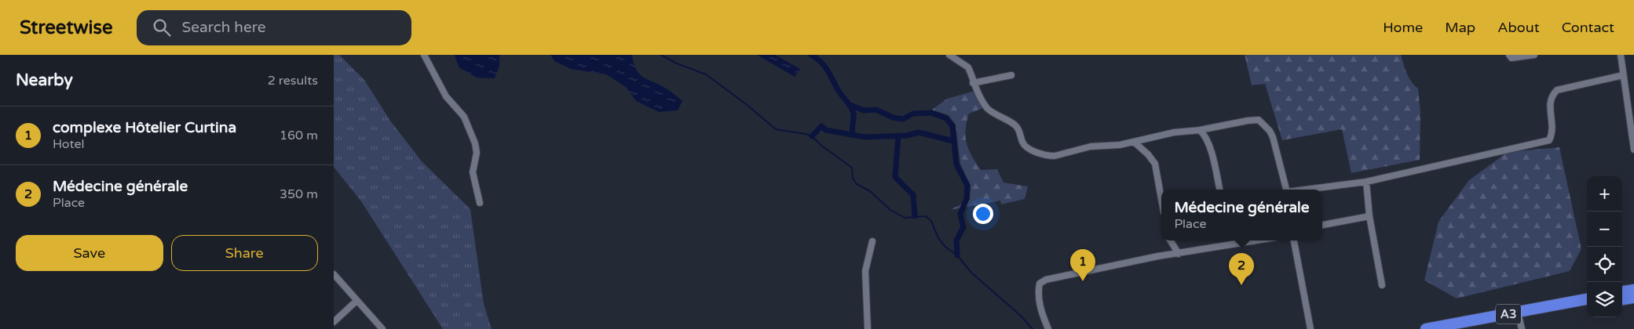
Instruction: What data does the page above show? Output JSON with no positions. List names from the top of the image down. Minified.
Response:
{"streets":{"highway":["A3"]},"page":{"header":"Streetwise","search":"Search here","nav":["Home","Map","About","Contact"],"heading":["Nearby","2 results"],"list":[{"mark":"1","name":"complexe Hôtelier Curtina","note":"Hotel","value":"160 m"},{"mark":"2","name":"Médecine générale","note":"Place","value":"350 m"}],"map_buttons":["+","−"],"popup":["Médecine générale","Place"],"buttons":["Save","Share"],"pins":["1","2"]}}
